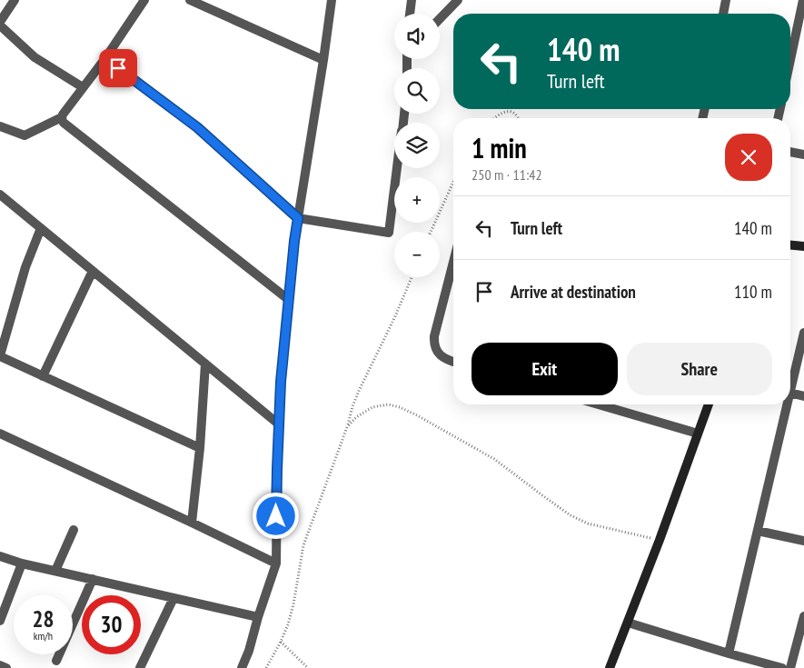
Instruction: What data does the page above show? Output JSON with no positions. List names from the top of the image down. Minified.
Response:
{"page":{"map_buttons":["+","−"],"turn":["140 m","Turn left"],"heading":["1 min","250 m · 11:42"],"list":[{"name":"Turn left","value":"140 m"},{"name":"Arrive at destination","value":"110 m"}],"buttons":["Exit","Share"],"speed":"28 km/h","limit":"30"}}
